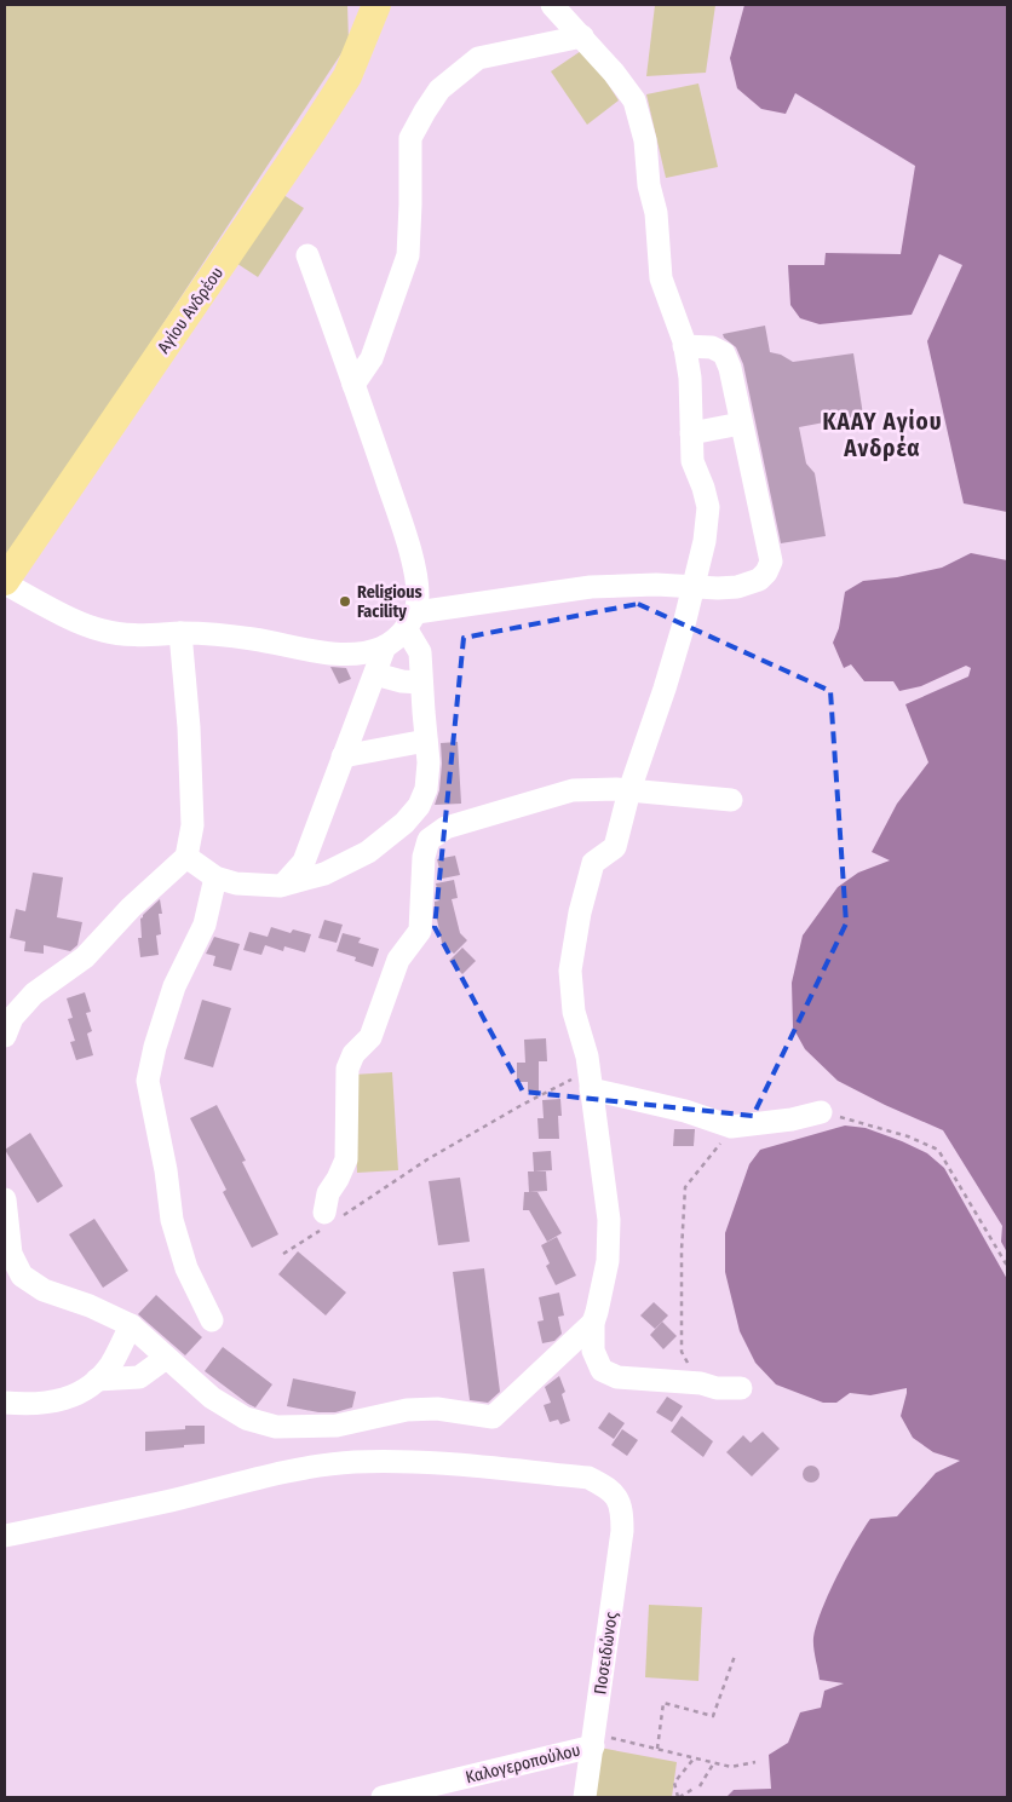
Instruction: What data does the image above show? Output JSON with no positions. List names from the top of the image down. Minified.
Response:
{"streets":{"main road":["Αγίου Ανδρέου"],"street":["Ποσειδώνος","Καλογεροπούλου"]},"crossings":[["Ποσειδώνος","Καλογεροπούλου"]],"districts":["ΚΑΑΥ Αγίου Ανδρέα"],"places":["Religious Facility"]}
